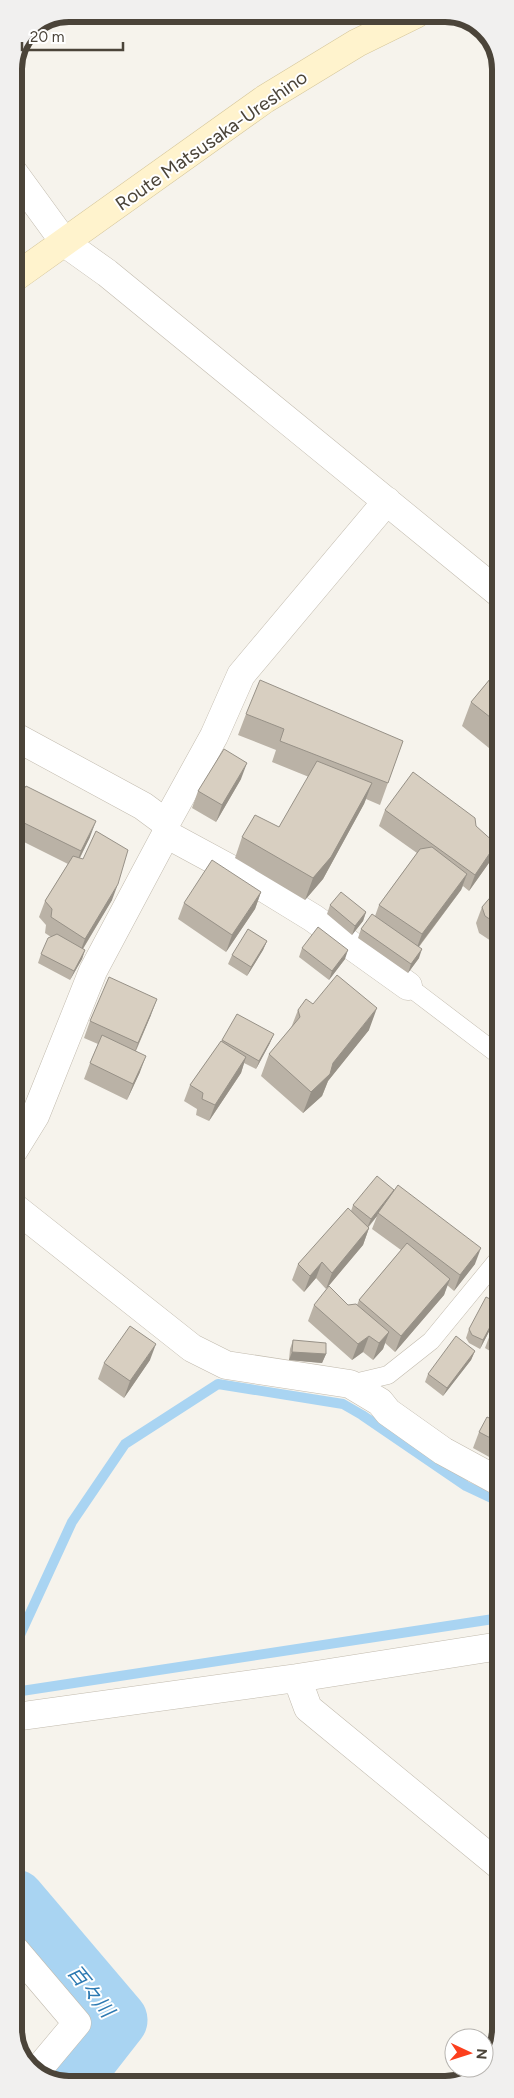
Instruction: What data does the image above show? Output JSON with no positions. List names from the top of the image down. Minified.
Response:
{"streets":{"main road":["Route Matsusaka-Ureshino"]},"water":["百々川"],"scale_bar":"20 m","north":"right"}
